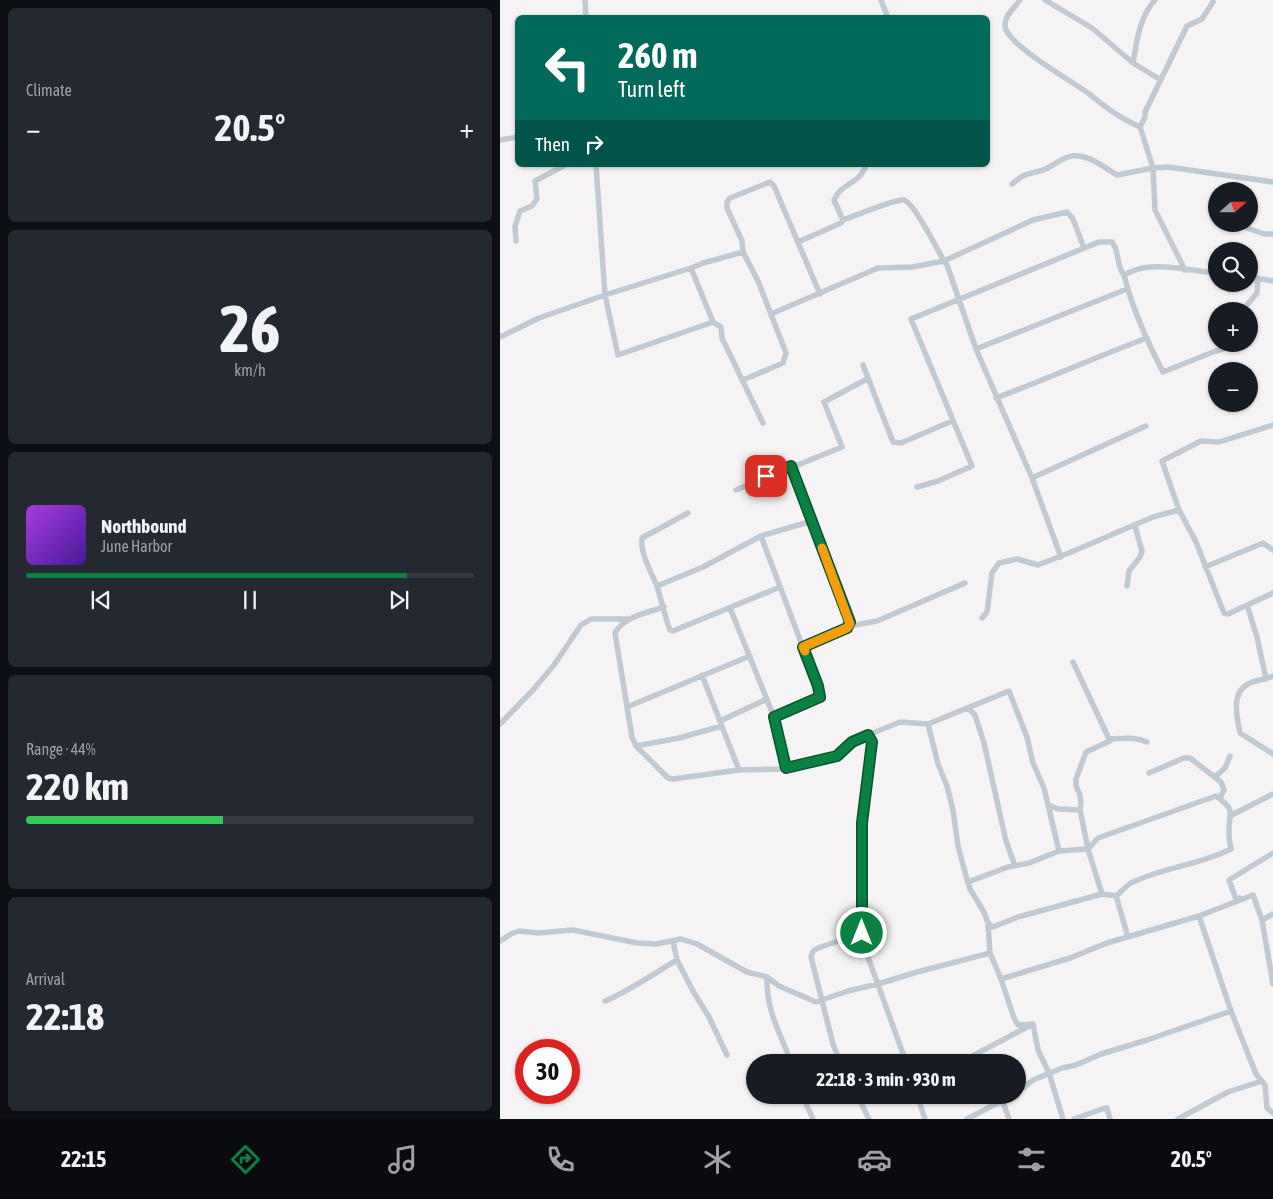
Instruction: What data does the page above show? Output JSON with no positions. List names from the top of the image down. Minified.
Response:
{"north":"right","page":{"tile":["Climate",["26","km/h"],["Range · 44%","220 km"],["Arrival","22:18"]],"turn":["260 m","Turn left"],"heat":["−","20.5°","+"],"then":"Then","map_buttons":["+","−"],"song":["Northbound","June Harbor"],"limit":"30","trip":"22:18 · 3 min · 930 m","tabs":["22:15","20.5°"]}}
